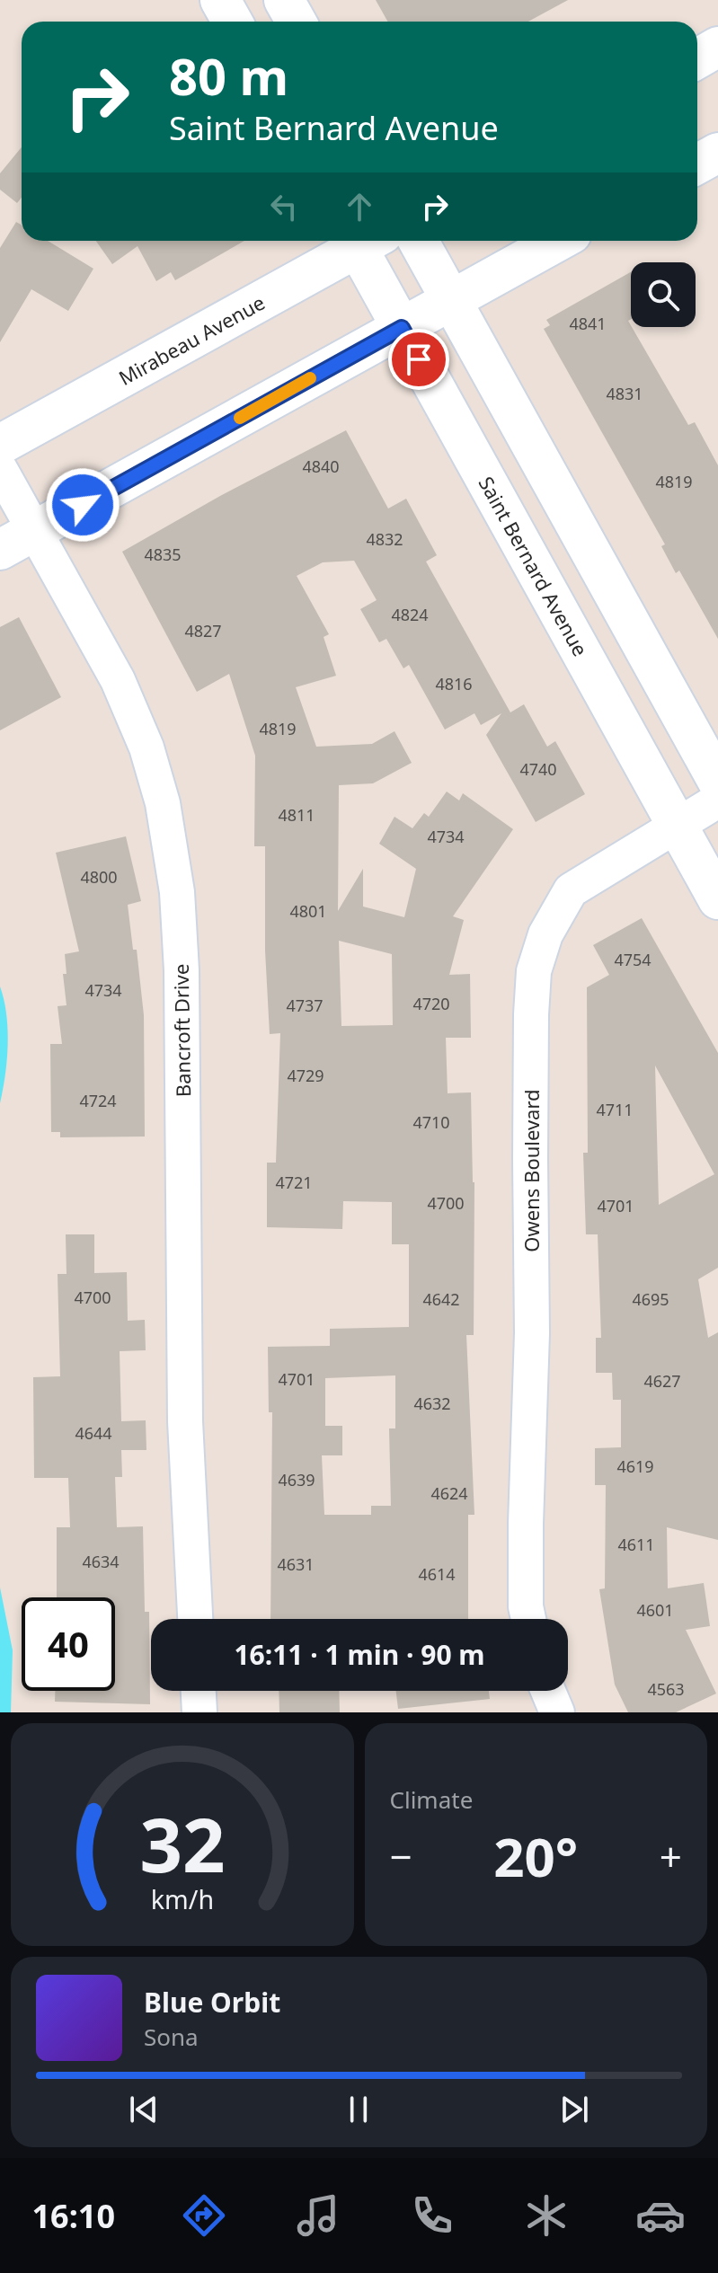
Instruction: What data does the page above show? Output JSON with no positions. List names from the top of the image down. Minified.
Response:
{"streets":{"main road":["Mirabeau Avenue","Saint Bernard Avenue"],"street":["Bancroft Drive","Owens Boulevard"]},"crossings":[["Saint Bernard Avenue","Owens Boulevard"]],"house_numbers":["4841","4831","4840","4819","4832","4835","4824","4827","4816","4819","4740","4811","4734","4800","4801","4754","4734","4720","4737","4729","4724","4711","4710","4721","4700","4701","4700","4642","4695","4701","4627","4632","4644","4619","4639","4624","4611","4634","4631","4614","4601","4563"],"page":{"turn":["80 m","Saint Bernard Avenue"],"limit":"40","trip":"16:11 · 1 min · 90 m","tile":"Climate","heat":["−","20°","+"],"song":["Blue Orbit","Sona"],"tabs":"16:10","gauge":["32","km/h"]}}
